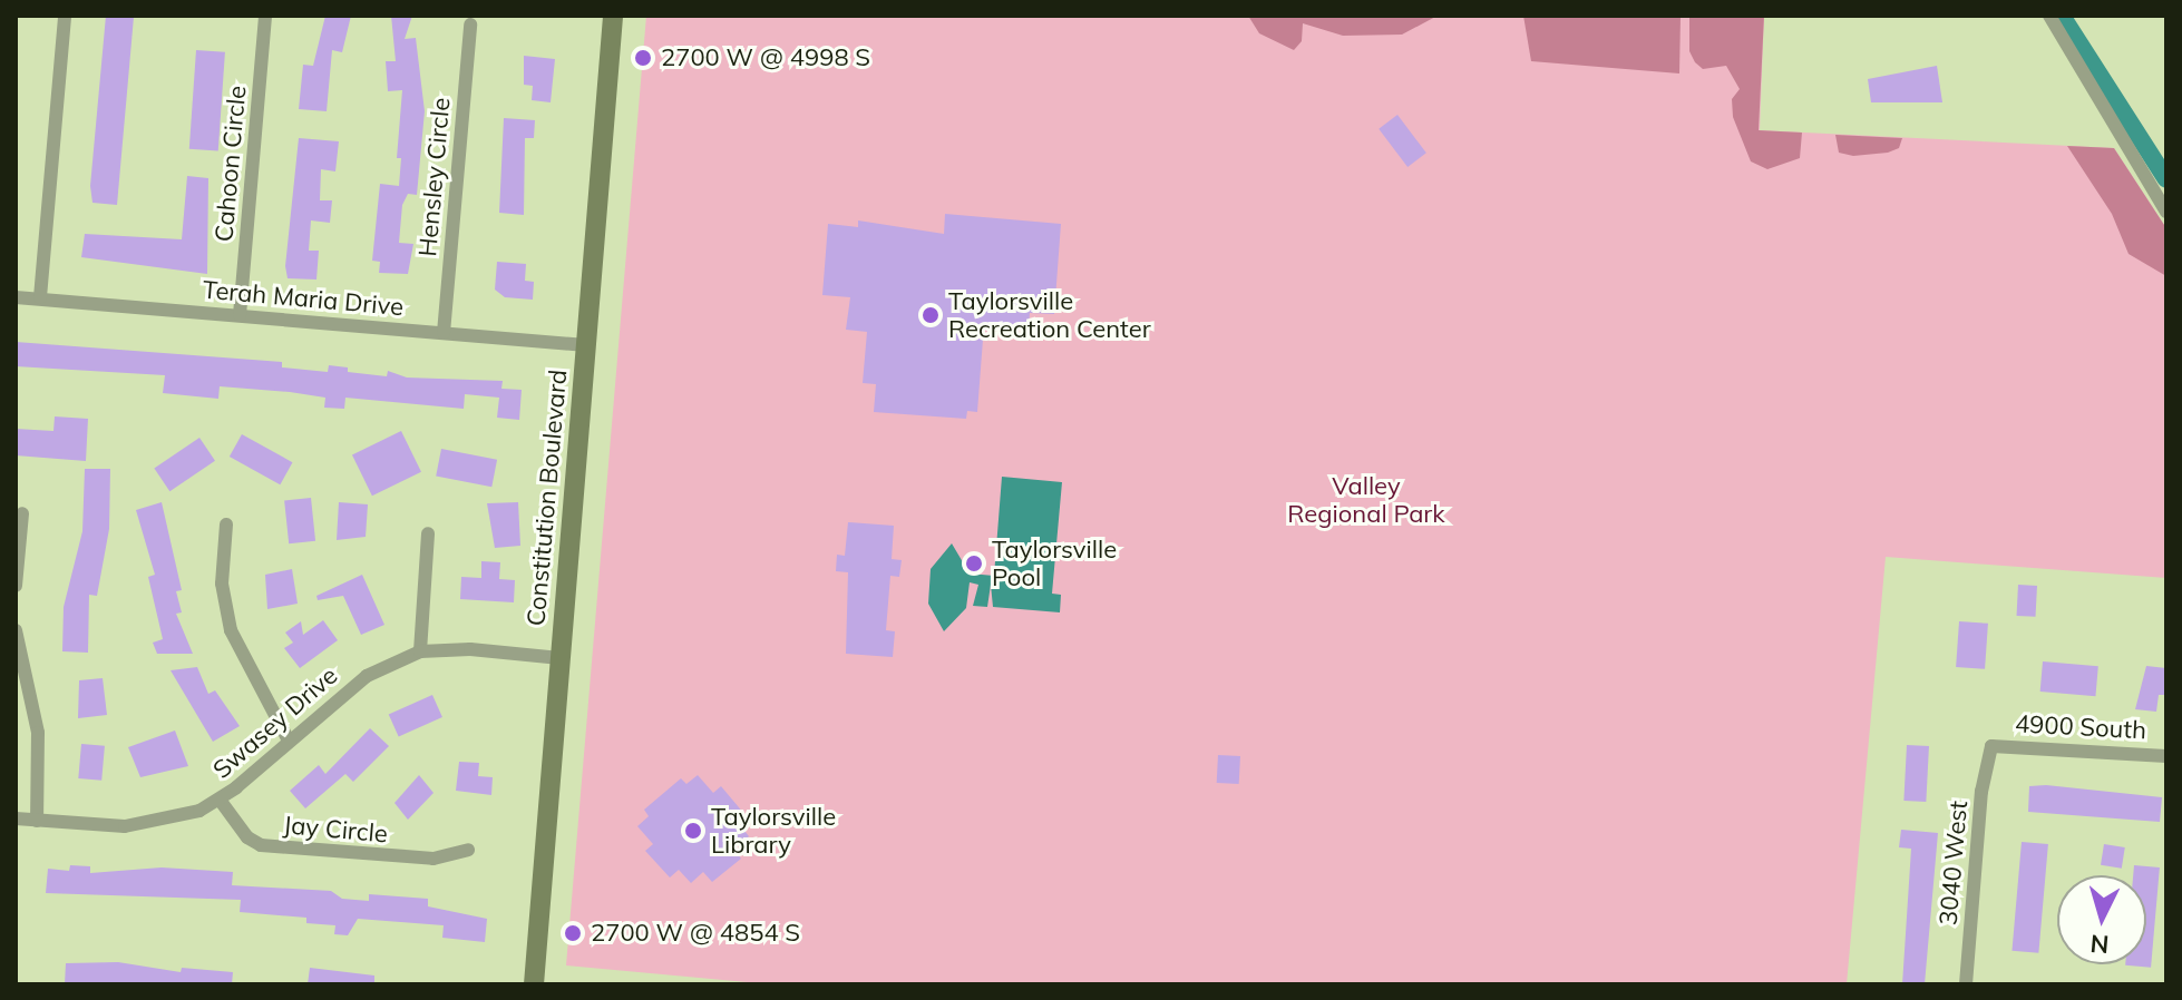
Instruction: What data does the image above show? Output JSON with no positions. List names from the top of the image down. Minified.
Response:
{"streets":{"main road":["Constitution Boulevard"],"street":["Cahoon Circle","Hensley Circle","Terah Maria Drive","Swasey Drive","4900 South","Jay Circle","3040 West"]},"crossings":[["Cahoon Circle","Terah Maria Drive"],["Hensley Circle","Terah Maria Drive"],["Terah Maria Drive","Constitution Boulevard"],["Constitution Boulevard","Swasey Drive"],["Swasey Drive","Jay Circle"],["4900 South","3040 West"]],"parks":["Valley Regional Park"],"places":["2700 W @ 4998 S","Taylorsville Recreation Center","Taylorsville Pool","Taylorsville Library","2700 W @ 4854 S"],"north":"bottom"}
